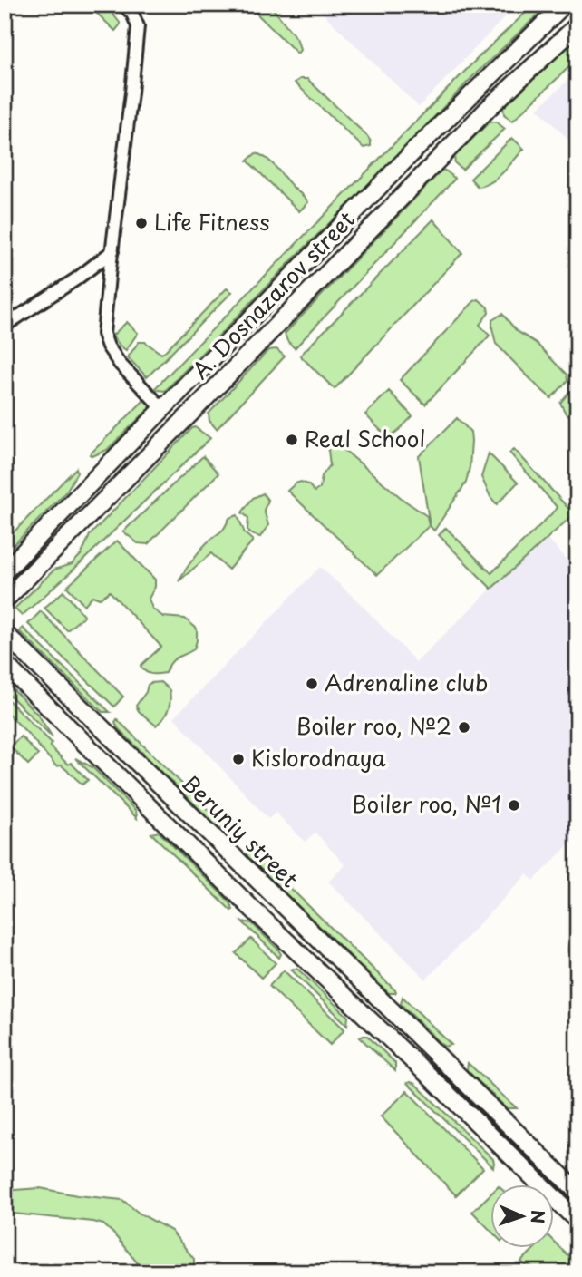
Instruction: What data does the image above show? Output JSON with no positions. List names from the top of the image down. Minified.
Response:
{"streets":{"street":["A. Dosnazarov street","Beruniy street"]},"places":["Life Fitness","Real School","Adrenaline club","Boiler roo, №2","Kislorodnaya","Boiler roo, №1"],"north":"right"}
